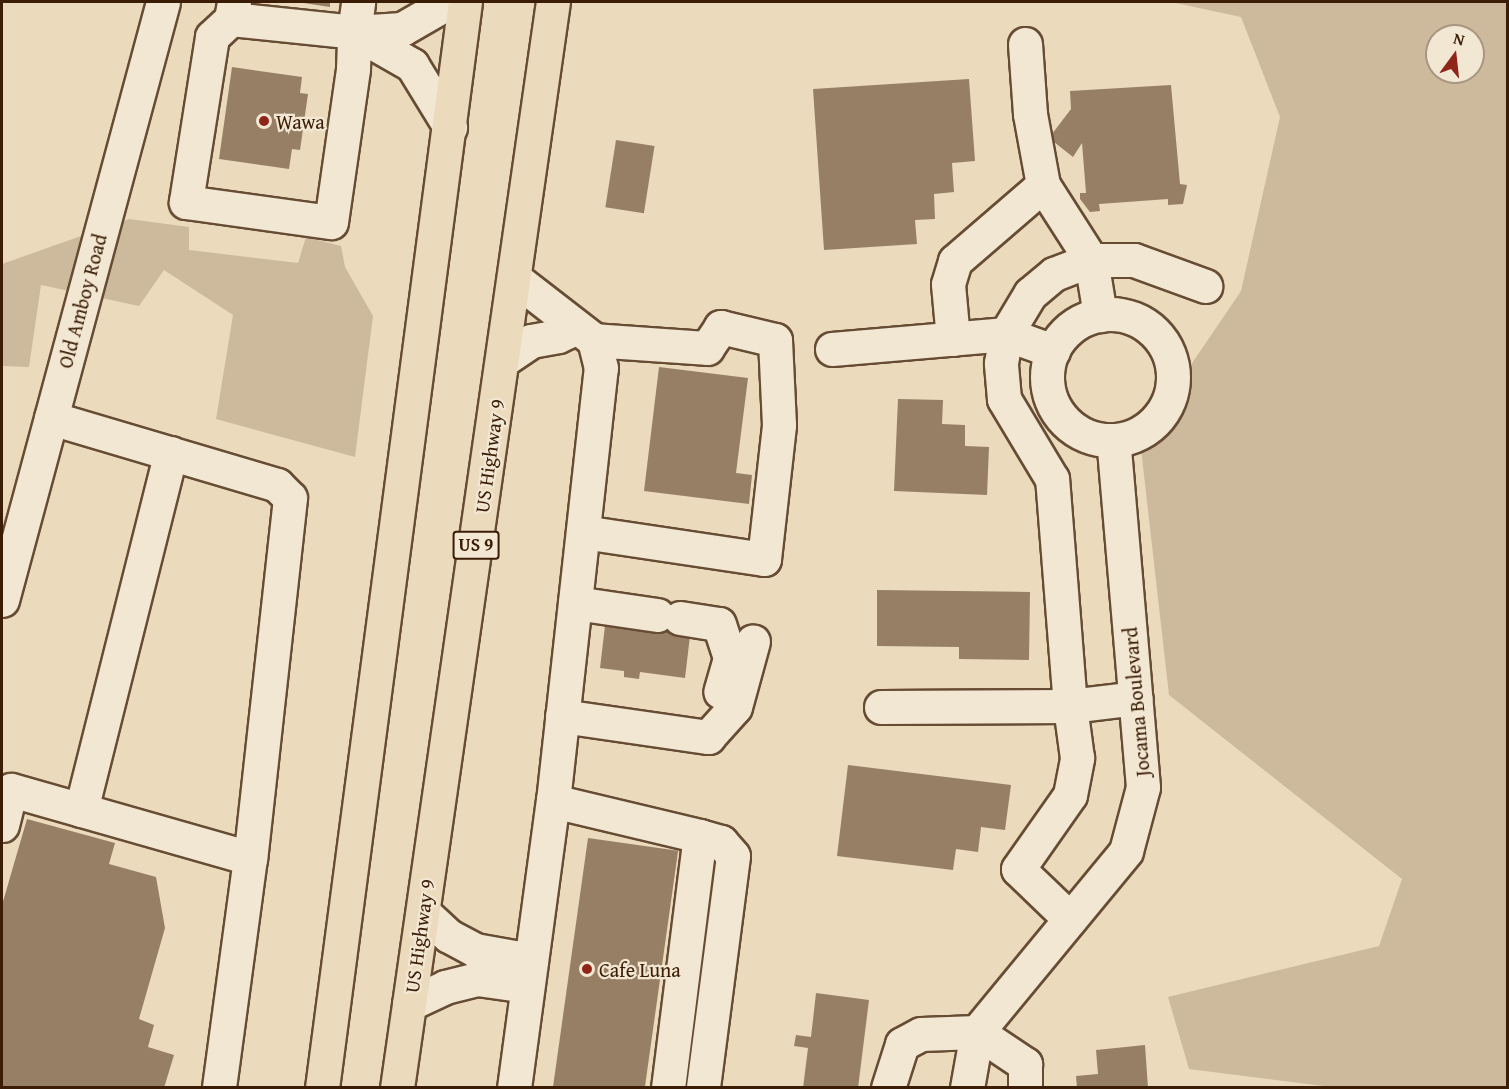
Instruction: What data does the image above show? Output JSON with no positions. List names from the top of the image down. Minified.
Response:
{"streets":{"highway":["US Highway 9","US 9"],"street":["Old Amboy Road","Jocama Boulevard"]},"places":["Wawa","Cafe Luna"],"north":"top"}
